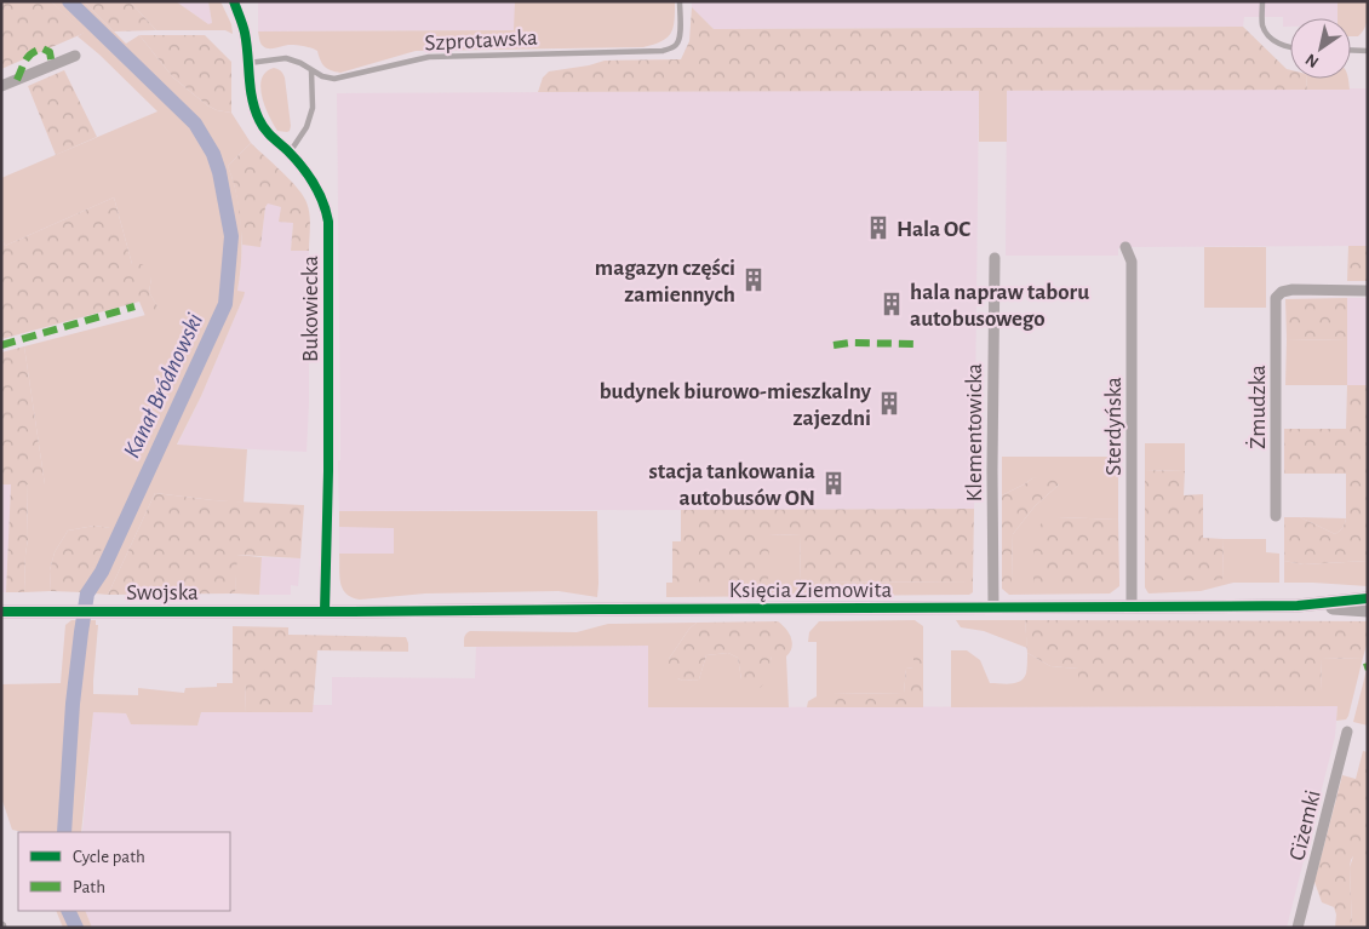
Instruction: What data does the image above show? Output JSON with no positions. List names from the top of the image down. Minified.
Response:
{"streets":{"street":["Bukowiecka","Żmudzka","Sterdyńska","Klementowicka","Księcia Ziemowita","Swojska","Ciżemki"],"lane":["Szprotawska"]},"crossings":[["Szprotawska","Bukowiecka"],["Bukowiecka","Księcia Ziemowita"],["Bukowiecka","Swojska"],["Sterdyńska","Księcia Ziemowita"],["Klementowicka","Księcia Ziemowita"],["Księcia Ziemowita","Swojska"]],"water":["Kanał Bródnowski"],"places":{"building":["Hala OC","magazyn części zamiennych","hala napraw taboru autobusowego","budynek biurowo-mieszkalny zajezdni","stacja tankowania autobusów ON"]},"legend":["Cycle path","Path"],"north":"bottom left"}
